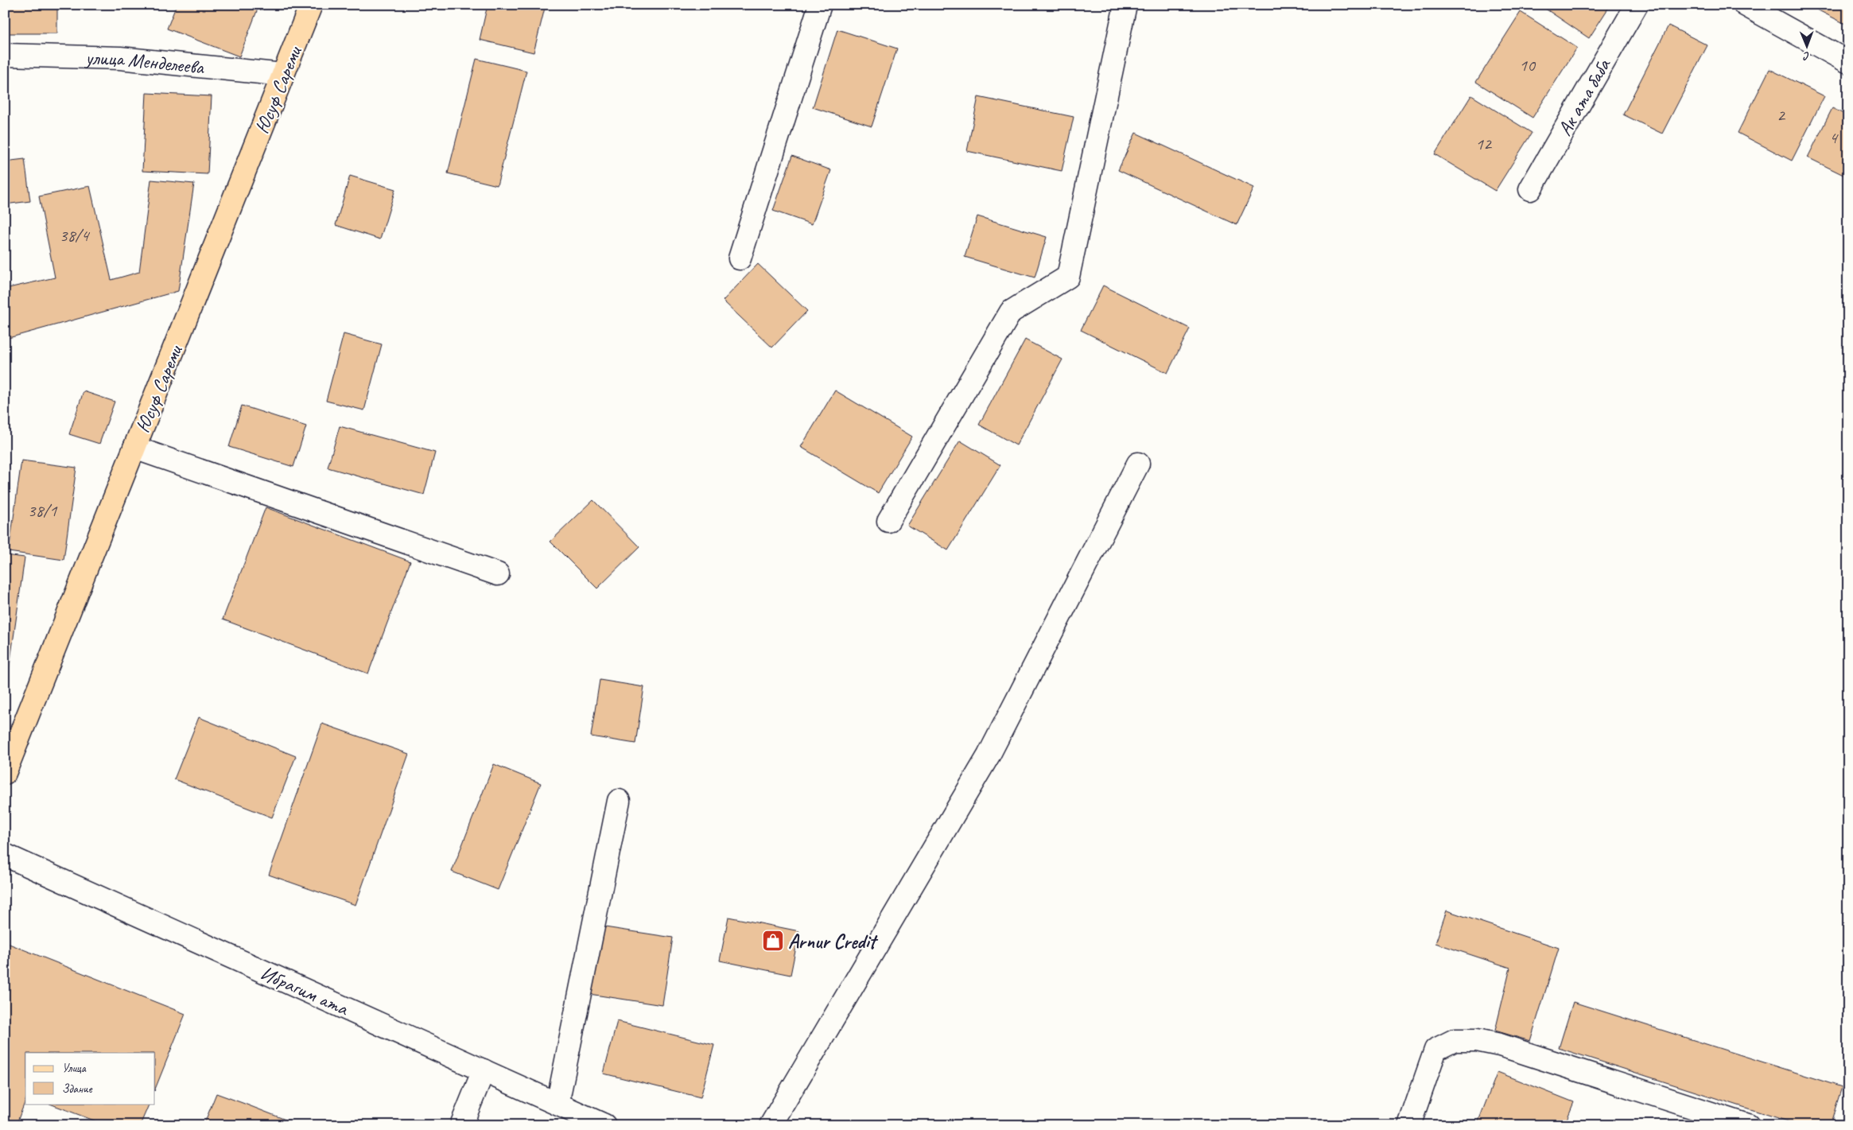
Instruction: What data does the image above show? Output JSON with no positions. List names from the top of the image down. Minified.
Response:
{"streets":{"main road":["Юсуф Сареми"],"street":["улица Менделеева","Ак ата баба","Ибрагим ата"]},"crossings":[["улица Менделеева","Юсуф Сареми"]],"places":{"shop":["Arnur Credit"]},"house_numbers":["10","2","4","12","38/4","38/1"],"legend":["Улица","Здание"],"north":"bottom"}
